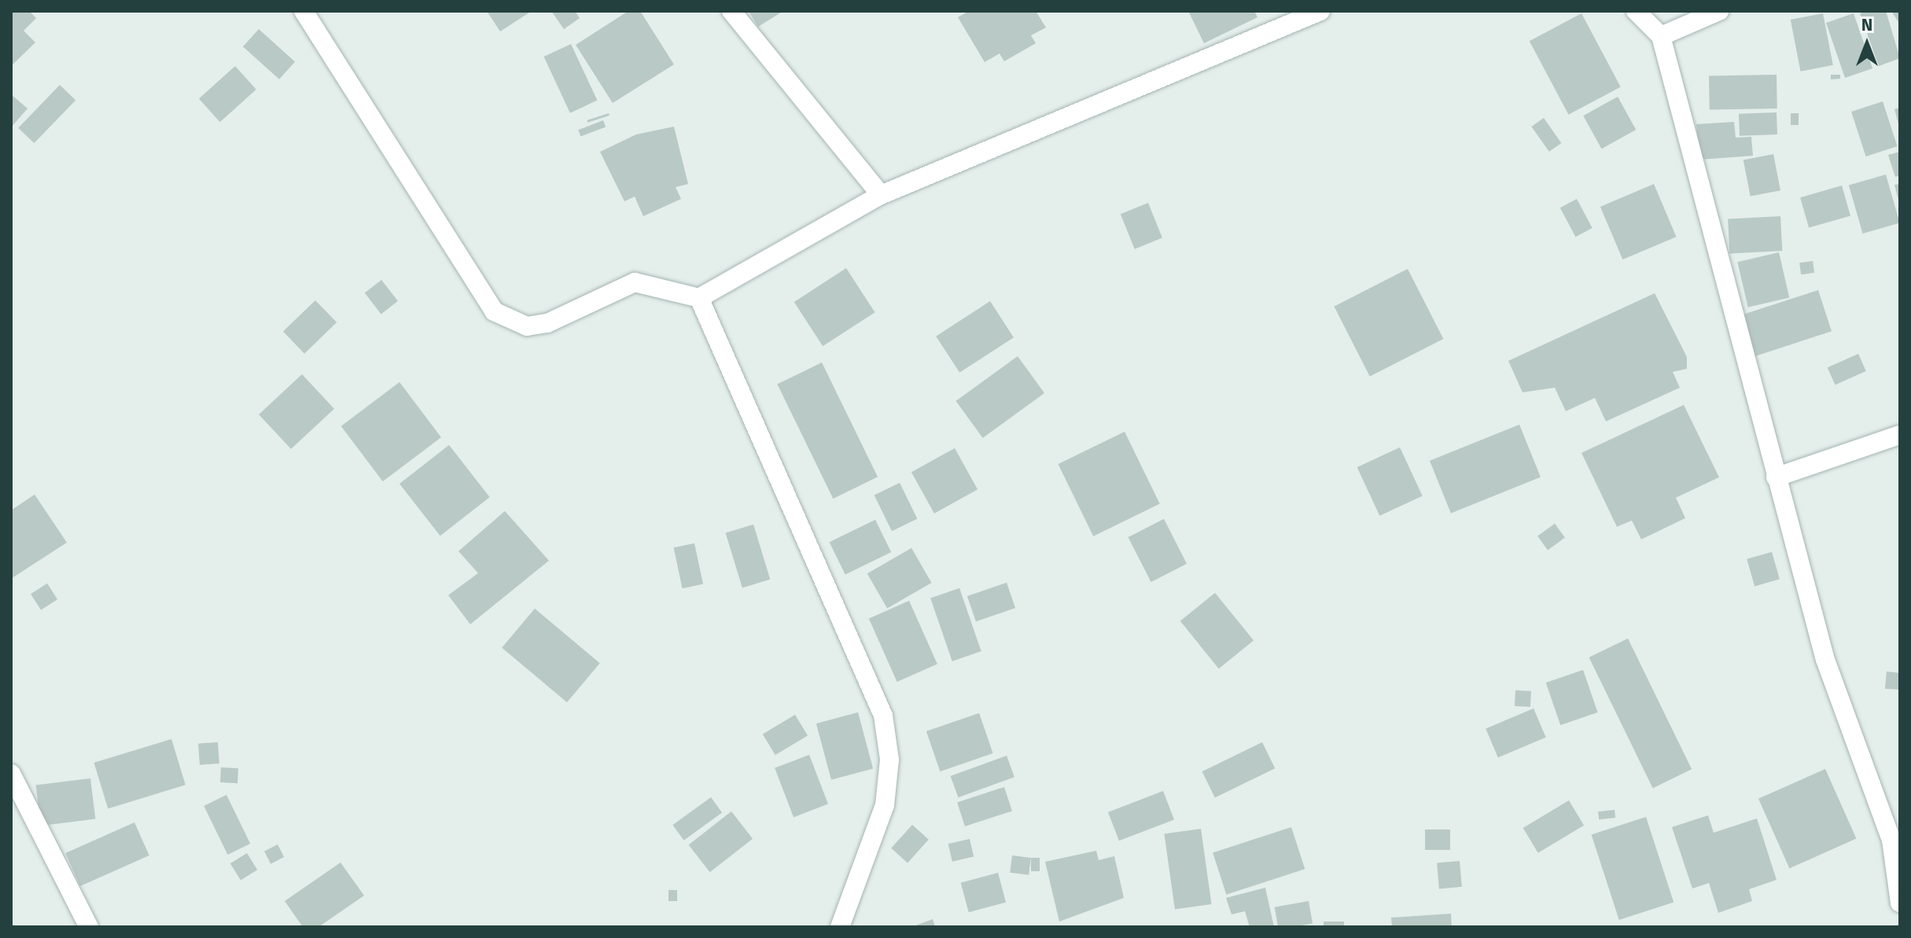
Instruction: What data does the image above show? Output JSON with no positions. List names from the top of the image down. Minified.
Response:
{"north":"top"}
